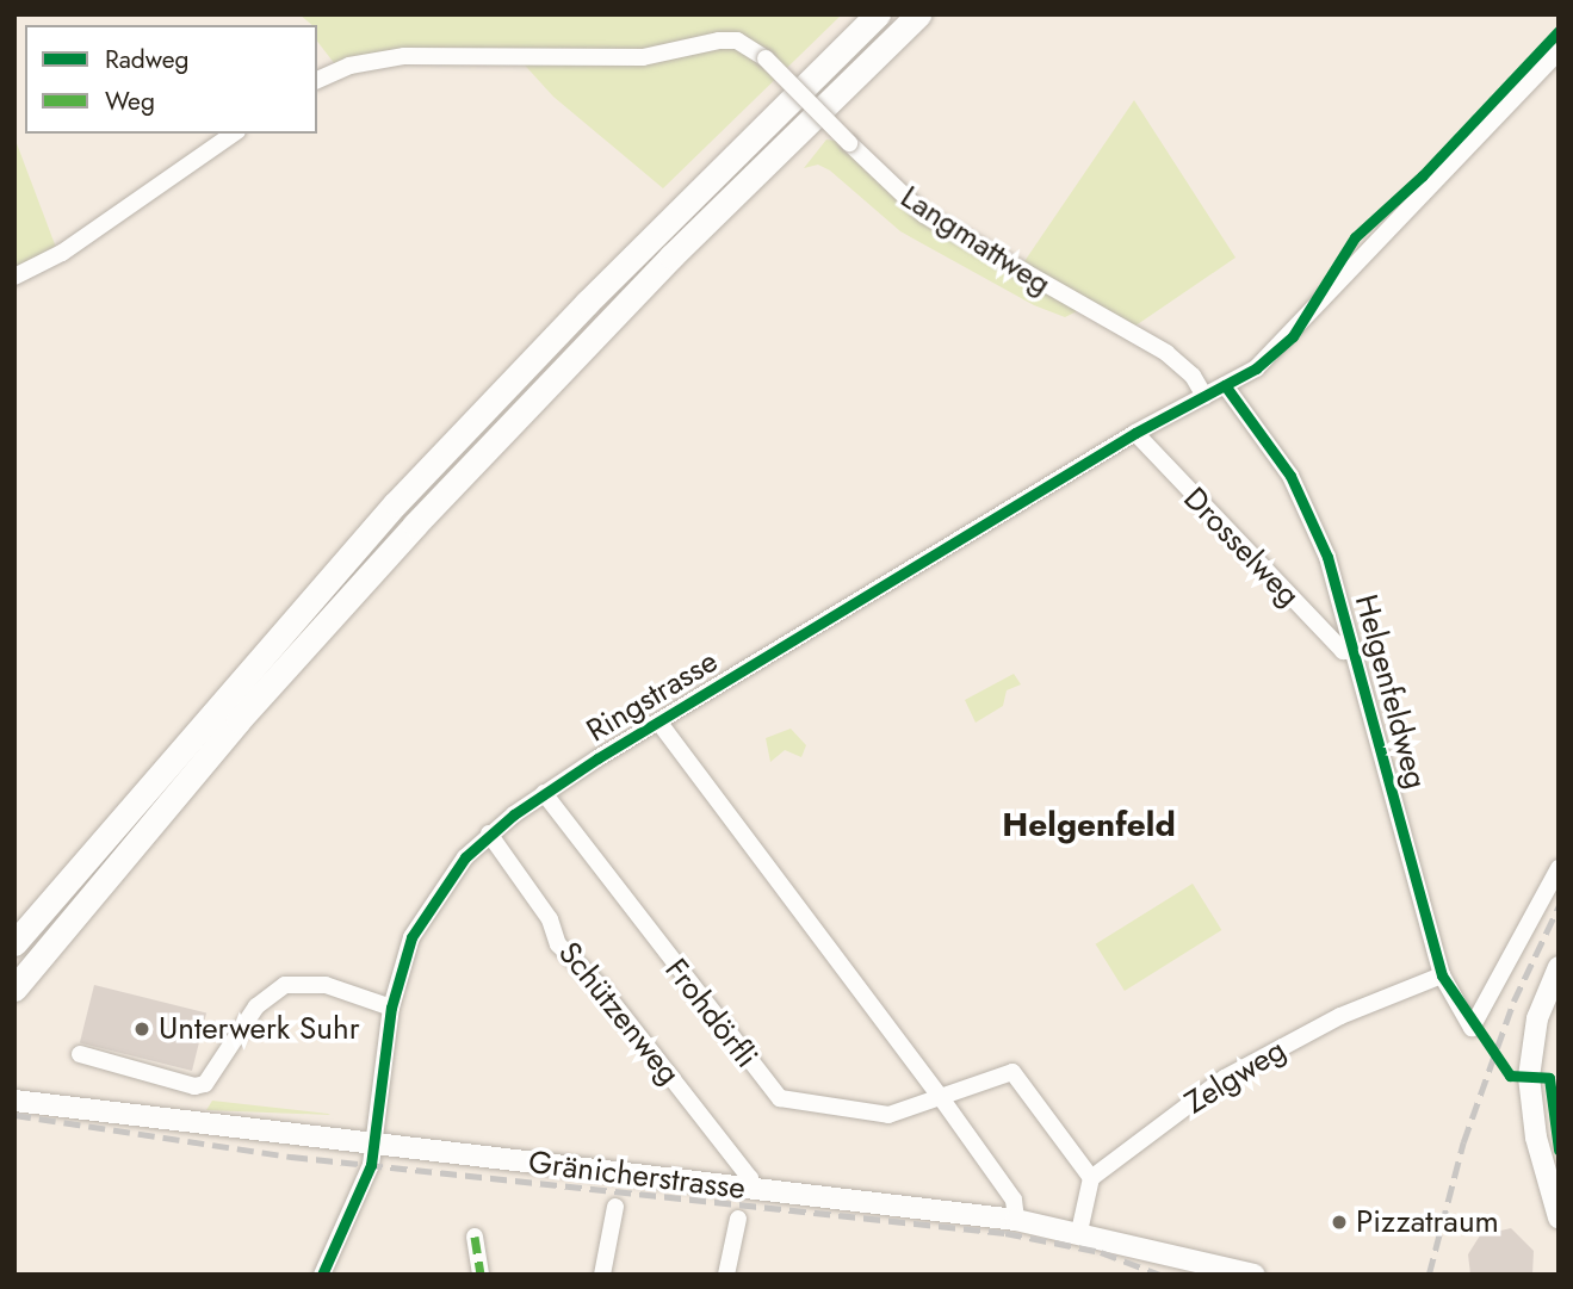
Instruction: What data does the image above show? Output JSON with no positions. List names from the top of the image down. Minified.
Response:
{"streets":{"main road":["Gränicherstrasse"],"street":["Langmattweg","Drosselweg","Helgenfeldweg","Ringstrasse","Schützenweg","Frohdörfli","Zelgweg"]},"crossings":[["Langmattweg","Ringstrasse"],["Drosselweg","Helgenfeldweg"],["Drosselweg","Ringstrasse"],["Helgenfeldweg","Ringstrasse"],["Helgenfeldweg","Zelgweg"],["Ringstrasse","Schützenweg"],["Ringstrasse","Frohdörfli"],["Ringstrasse","Gränicherstrasse"],["Schützenweg","Gränicherstrasse"],["Frohdörfli","Zelgweg"]],"districts":["Helgenfeld"],"places":["Unterwerk Suhr","Pizzatraum"],"legend":["Radweg","Weg"]}
